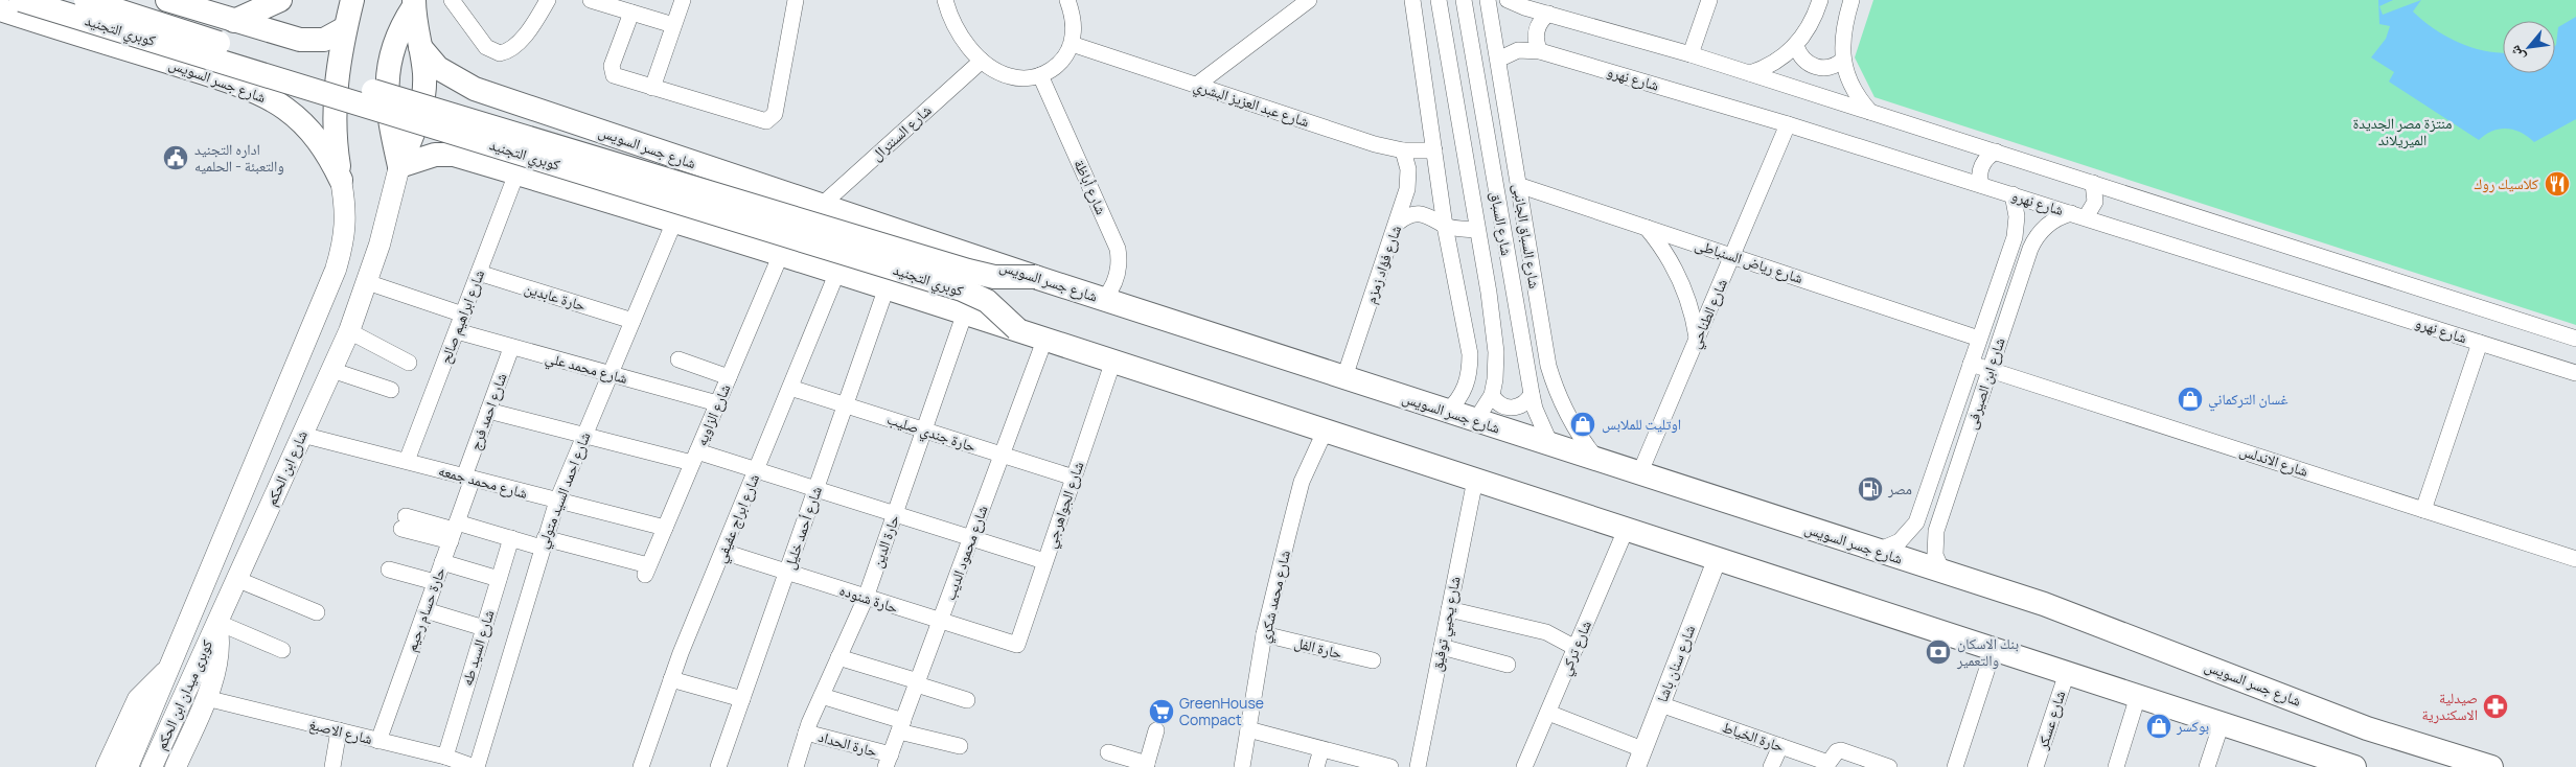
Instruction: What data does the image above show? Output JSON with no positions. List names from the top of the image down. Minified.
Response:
{"streets":{"main road":["كوبري التجنيد","شارع جسر السويس","شارع ابن الحكم","كوبرى ميدان ابن الحكم"],"street":["شارع نهرو","شارع عبد العزيز البشري","شارع السنترال","شارع أباظة","شارع السباق","شارع السباق الجانبى","شارع رياض السنباطى","شارع فؤاد زمزم","حارة عابدين","شارع الطناحي","شارع ابراهيم صالح","شارع محمد علي","شارع ابن الصيرفى","شارع احمد فرج","شارع الزاويه","حارة جندي صليب","شارع الاندلس","شارع محمد جمعه","شارع احمد السيد متولي","شارع الجواهرجي","شارع ابراج عفيفي","شارع أحمد خليل","حارة الدين","شارع محمود الديب","شارع محمد شكري","حارة شنوده","حارة حسام رحيم","شارع يحيي توفيق","شارع السيد طه","حارة الفل","شارع تركي","شارع سنان باشا","شارع عسكر","شارع الاصبغ","حارة الخياط","حارة الحداد"]},"crossings":[["كوبري التجنيد","شارع جسر السويس"],["شارع نهرو","شارع السباق الجانبى"],["شارع نهرو","شارع الطناحي"],["شارع نهرو","شارع ابن الصيرفى"],["شارع جسر السويس","شارع السنترال"],["شارع جسر السويس","شارع أباظة"],["شارع جسر السويس","شارع السباق"],["شارع جسر السويس","شارع السباق الجانبى"],["شارع جسر السويس","شارع فؤاد زمزم"],["شارع جسر السويس","شارع الطناحي"],["شارع جسر السويس","شارع ابن الصيرفى"],["شارع جسر السويس","شارع ابن الحكم"],["شارع عبد العزيز البشري","شارع فؤاد زمزم"],["شارع السباق الجانبى","شارع رياض السنباطى"],["شارع رياض السنباطى","شارع الطناحي"],["شارع رياض السنباطى","شارع ابن الصيرفى"],["حارة عابدين","شارع ابراهيم صالح"],["حارة عابدين","شارع احمد السيد متولي"],["شارع ابراهيم صالح","شارع محمد علي"],["شارع ابراهيم صالح","شارع محمد جمعه"],["شارع محمد علي","شارع احمد فرج"],["شارع محمد علي","شارع الزاويه"],["شارع محمد علي","شارع احمد السيد متولي"],["شارع ابن الصيرفى","شارع الاندلس"],["شارع احمد فرج","شارع محمد جمعه"],["شارع احمد فرج","حارة حسام رحيم"],["شارع الزاويه","شارع محمد جمعه"],["شارع الزاويه","شارع احمد السيد متولي"],["حارة جندي صليب","شارع الجواهرجي"],["حارة جندي صليب","شارع ابراج عفيفي"],["حارة جندي صليب","شارع أحمد خليل"],["حارة جندي صليب","حارة الدين"],["حارة جندي صليب","شارع محمود الديب"],["شارع ابن الحكم","شارع محمد جمعه"],["شارع ابن الحكم","كوبرى ميدان ابن الحكم"],["شارع ابن الحكم","شارع الاصبغ"],["شارع محمد جمعه","شارع احمد السيد متولي"],["شارع محمد جمعه","حارة حسام رحيم"],["شارع احمد السيد متولي","شارع الاصبغ"],["شارع الجواهرجي","حارة شنوده"],["شارع ابراج عفيفي","حارة شنوده"],["شارع أحمد خليل","حارة شنوده"],["حارة الدين","حارة شنوده"],["حارة الدين","حارة الحداد"],["شارع محمود الديب","حارة شنوده"],["شارع محمود الديب","حارة الحداد"],["شارع محمد شكري","حارة الفل"],["حارة حسام رحيم","شارع الاصبغ"],["شارع السيد طه","شارع الاصبغ"],["شارع سنان باشا","حارة الخياط"]],"parks":["منتزة مصر الجديدة الميريلاند"],"places":{"public building":["اداره التجنيد والتعبئة - الحلميه"],"restaurant":["كلاسيك روك"],"shop":["غسان التركماني","اوتليت للملابس","بوكسر"],"fuel station":["مصر"],"bank":["بنك الاسكان والتعمير"],"pharmacy":["صيدلية الاسكندرية"],"supermarket":["GreenHouse Compact"]},"north":"bottom left"}
